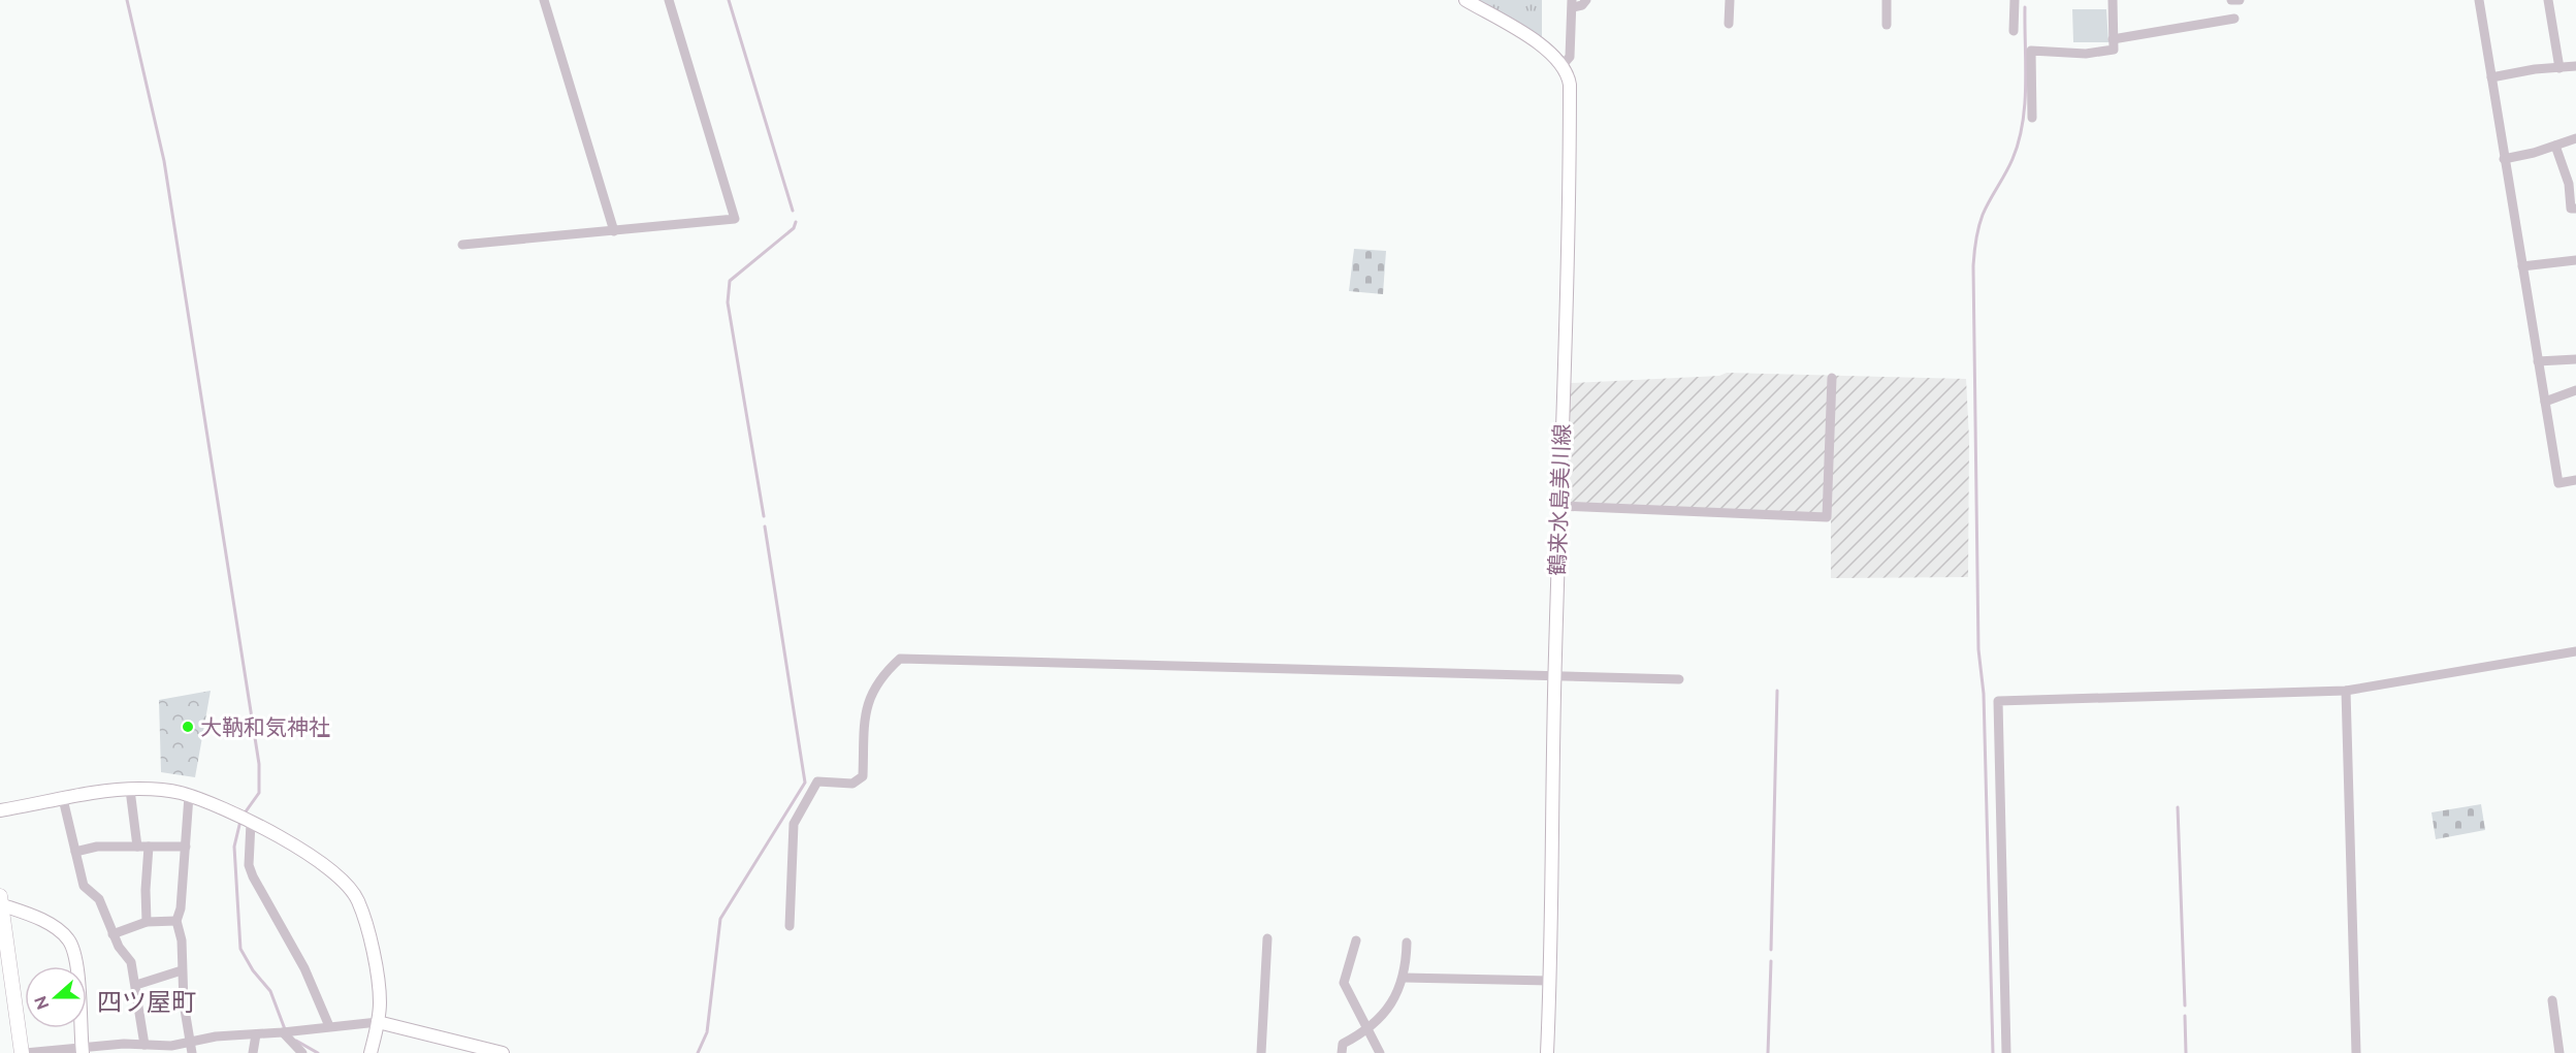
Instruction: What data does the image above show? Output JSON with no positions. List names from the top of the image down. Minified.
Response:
{"streets":{"main road":["鶴来水島美川線"]},"districts":["四ツ屋町"],"places":["大靹和気神社"],"north":"left"}
